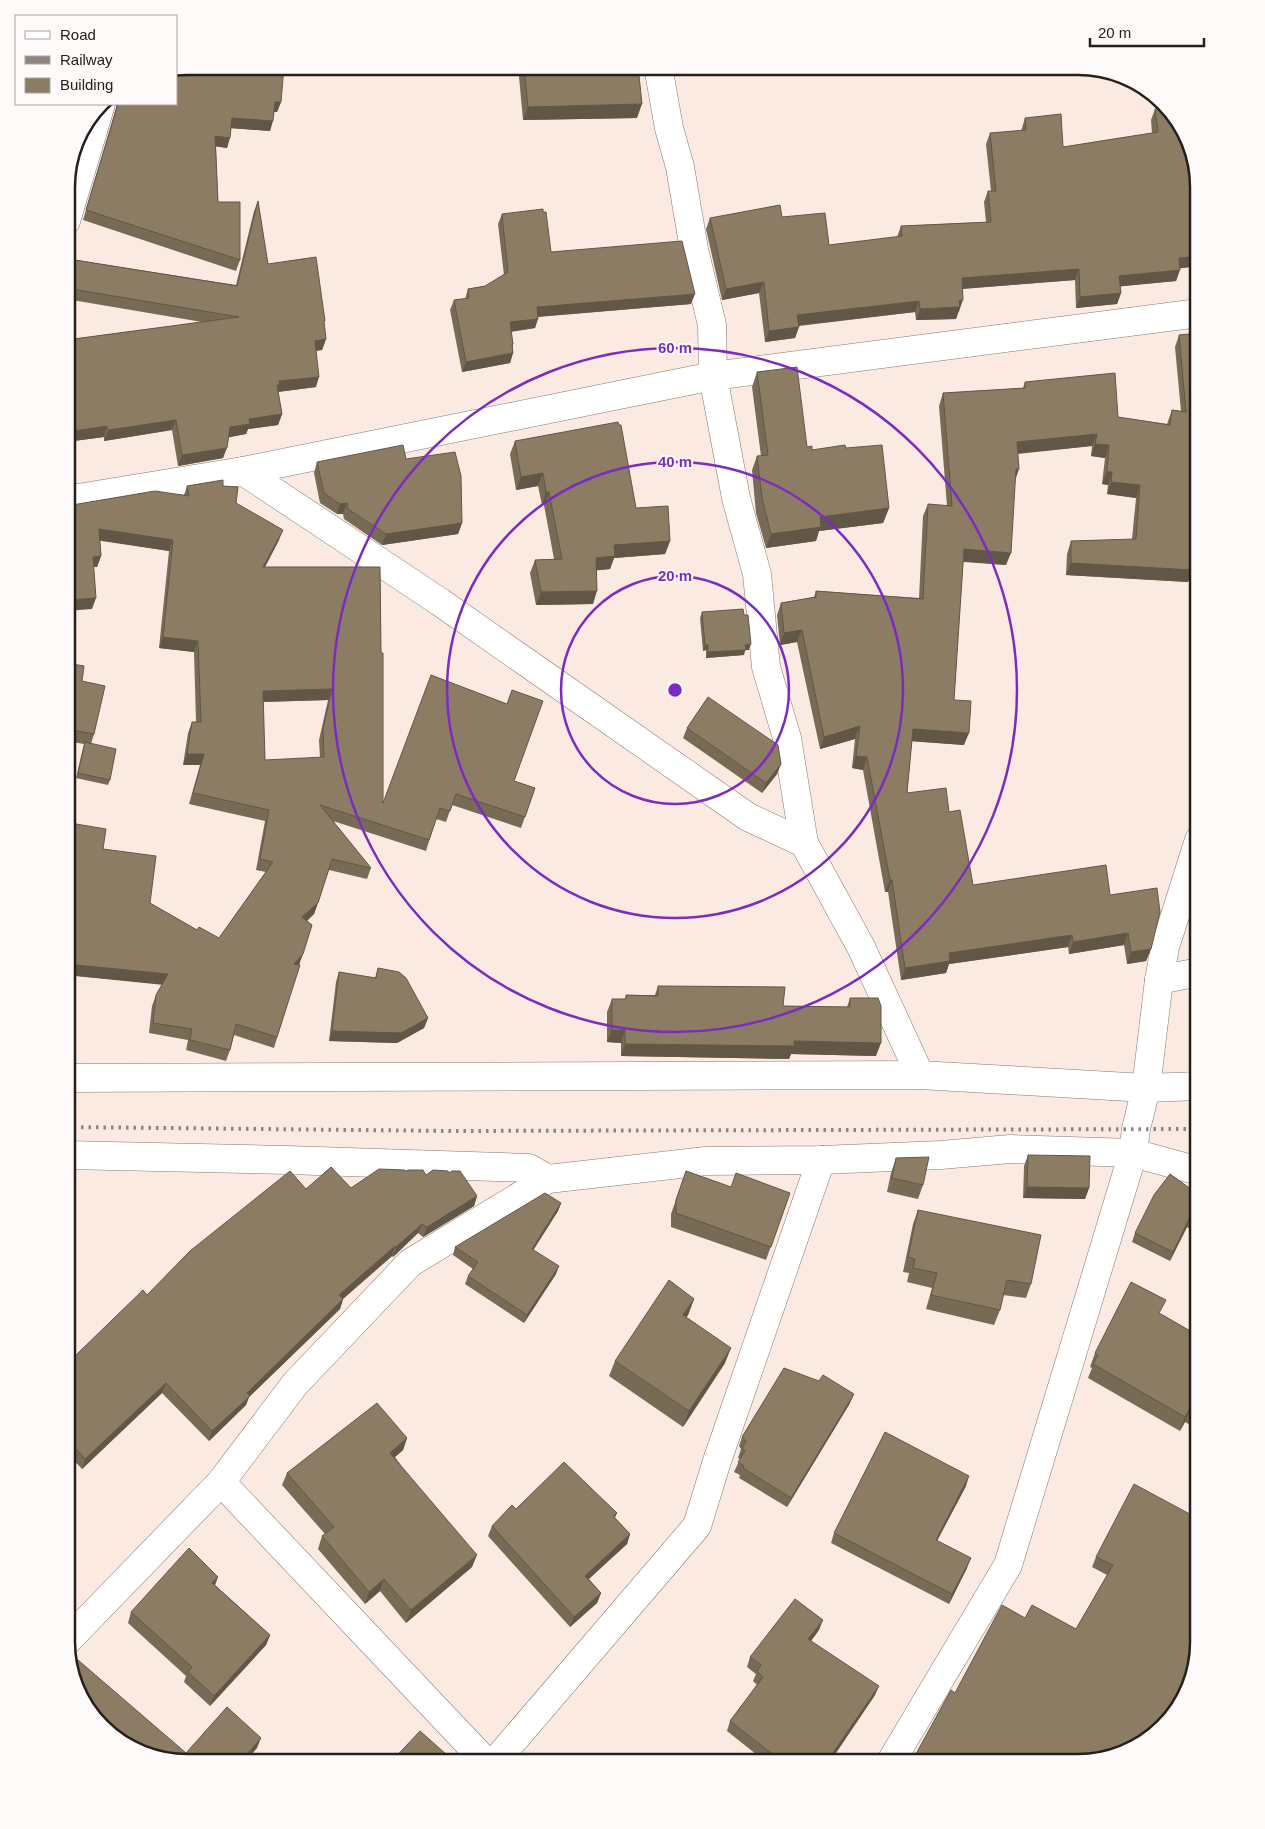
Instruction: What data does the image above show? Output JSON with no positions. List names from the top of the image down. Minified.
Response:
{"legend":["Road","Railway","Building"],"scale_bar":"20 m","rings":["60 m","40 m","20 m"]}
